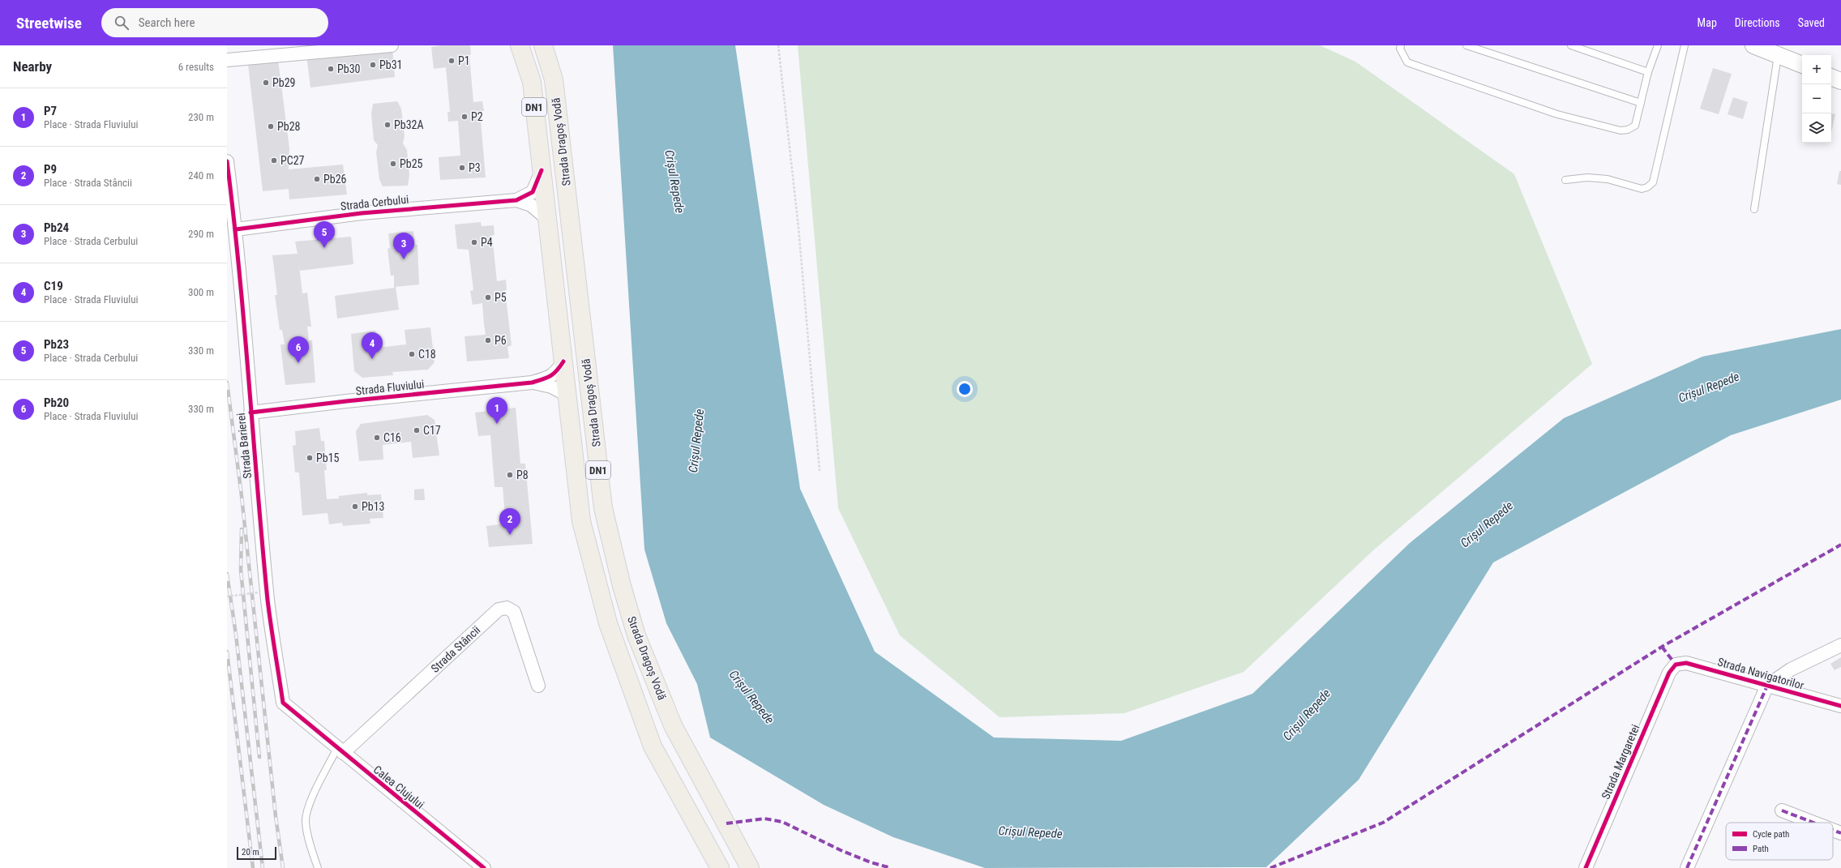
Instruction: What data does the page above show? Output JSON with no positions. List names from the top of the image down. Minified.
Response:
{"streets":{"main road":["DN1","Strada Dragoș Vodă"],"street":["Strada Cerbului","Strada Fluviului","Strada Barierei","Strada Stâncii","Strada Navigatorilor","Strada Margaretei","Calea Clujului"]},"crossings":[["Strada Cerbului","Strada Barierei"],["Strada Fluviului","Strada Barierei"],["Strada Barierei","Calea Clujului"],["Strada Stâncii","Calea Clujului"],["Strada Navigatorilor","Strada Margaretei"]],"water":["Crișul Repede"],"places":["P1","Pb31","Pb30","Pb29","P2","Pb32A","Pb28","PC27","Pb25","P3","Pb26","P4","P5","P6","C18","C17","C16","Pb15","P8","Pb13"],"legend":["Cycle path","Path"],"scale_bar":"20 m","page":{"header":"Streetwise","search":"Search here","nav":["Map","Directions","Saved"],"heading":["Nearby","6 results"],"map_buttons":["+","−"],"list":[{"mark":"1","name":"P7","note":"Place · Strada Fluviului","value":"230 m"},{"mark":"2","name":"P9","note":"Place · Strada Stâncii","value":"240 m"},{"mark":"3","name":"Pb24","note":"Place · Strada Cerbului","value":"290 m"},{"mark":"4","name":"C19","note":"Place · Strada Fluviului","value":"300 m"},{"mark":"5","name":"Pb23","note":"Place · Strada Cerbului","value":"330 m"},{"mark":"6","name":"Pb20","note":"Place · Strada Fluviului","value":"330 m"}],"pins":["5","3","4","6","1","2"],"scale":"20 m"}}
